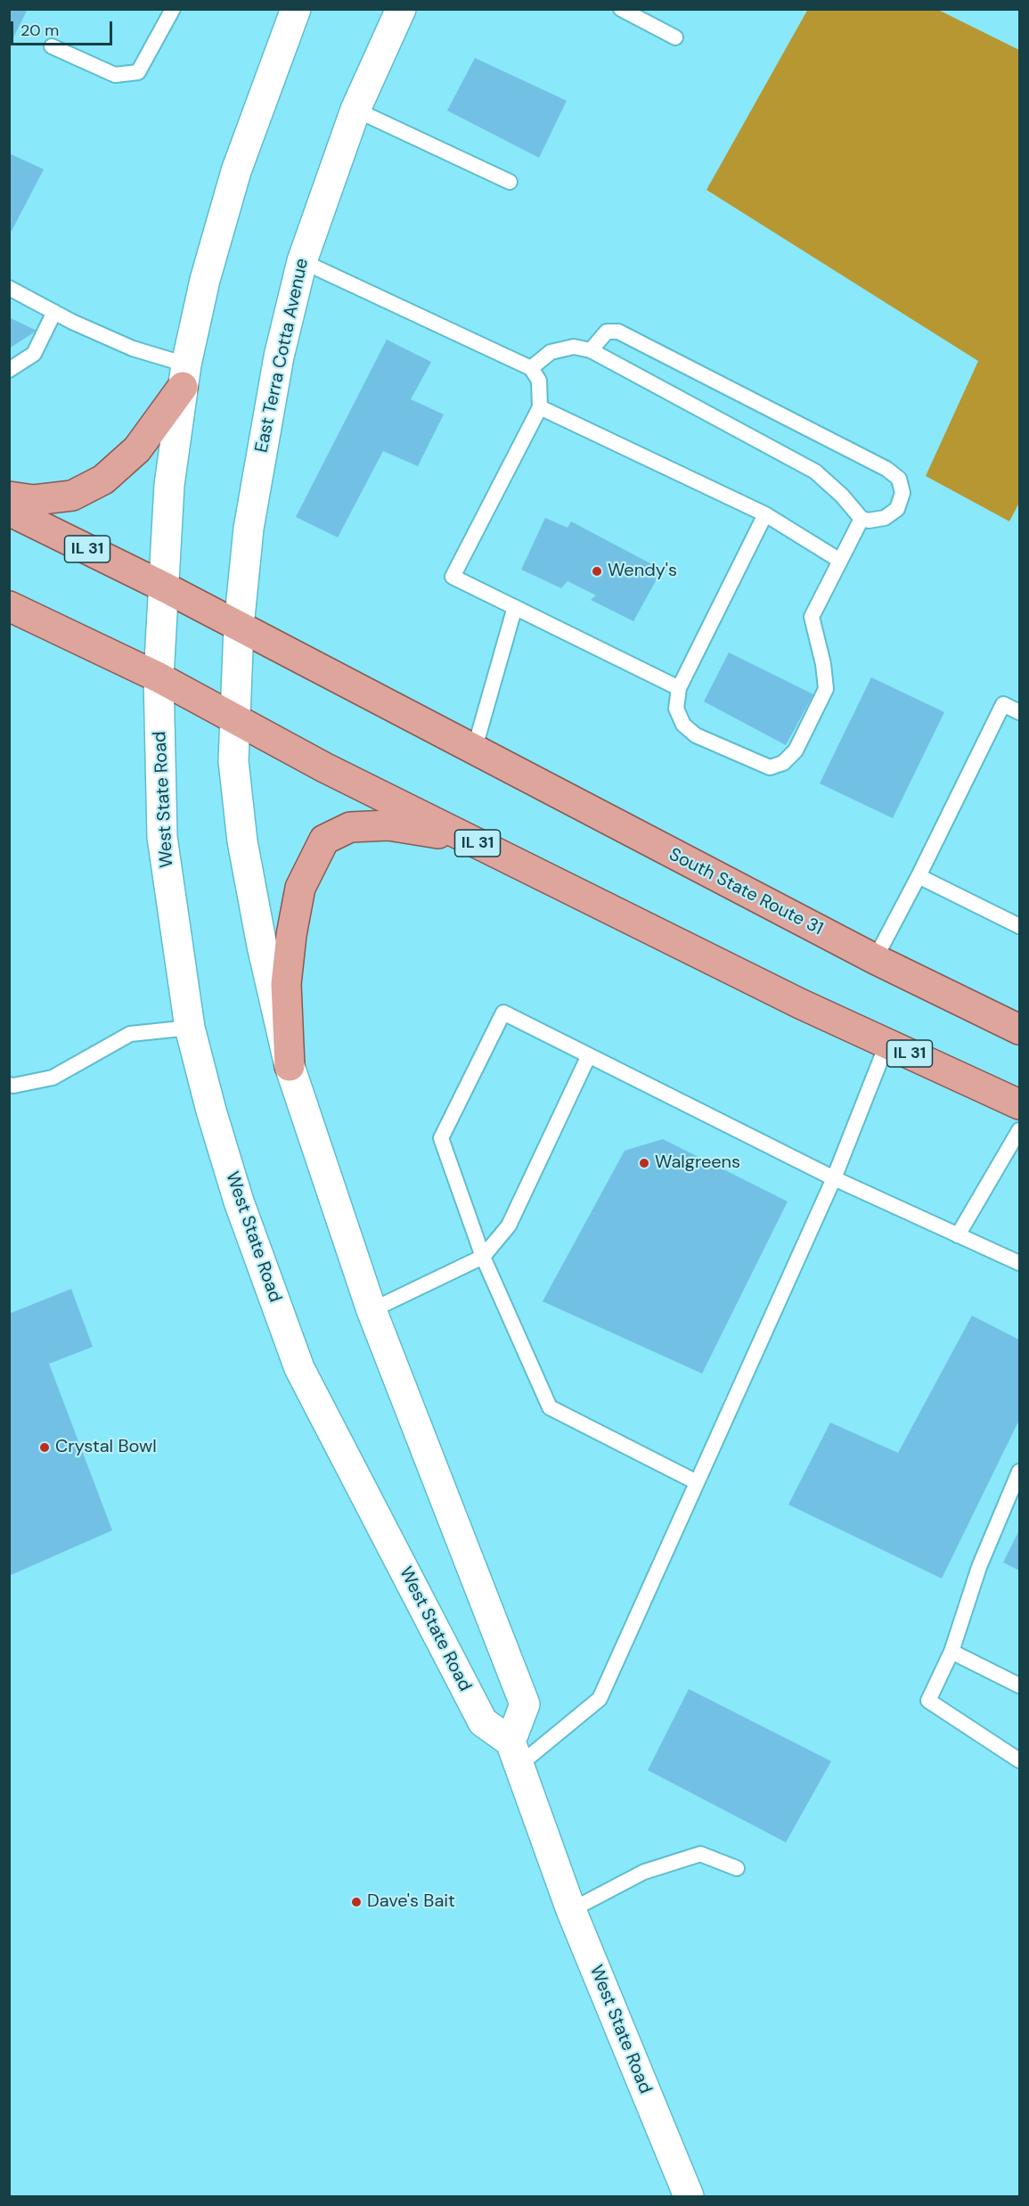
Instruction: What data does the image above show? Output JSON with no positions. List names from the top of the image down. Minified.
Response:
{"streets":{"main road":["East Terra Cotta Avenue","IL 31","West State Road","South State Route 31"]},"crossings":[["East Terra Cotta Avenue","IL 31"],["IL 31","West State Road"],["IL 31","South State Route 31"]],"places":["Wendy's","Walgreens","Crystal Bowl","Dave's Bait"],"scale_bar":"20 m"}
